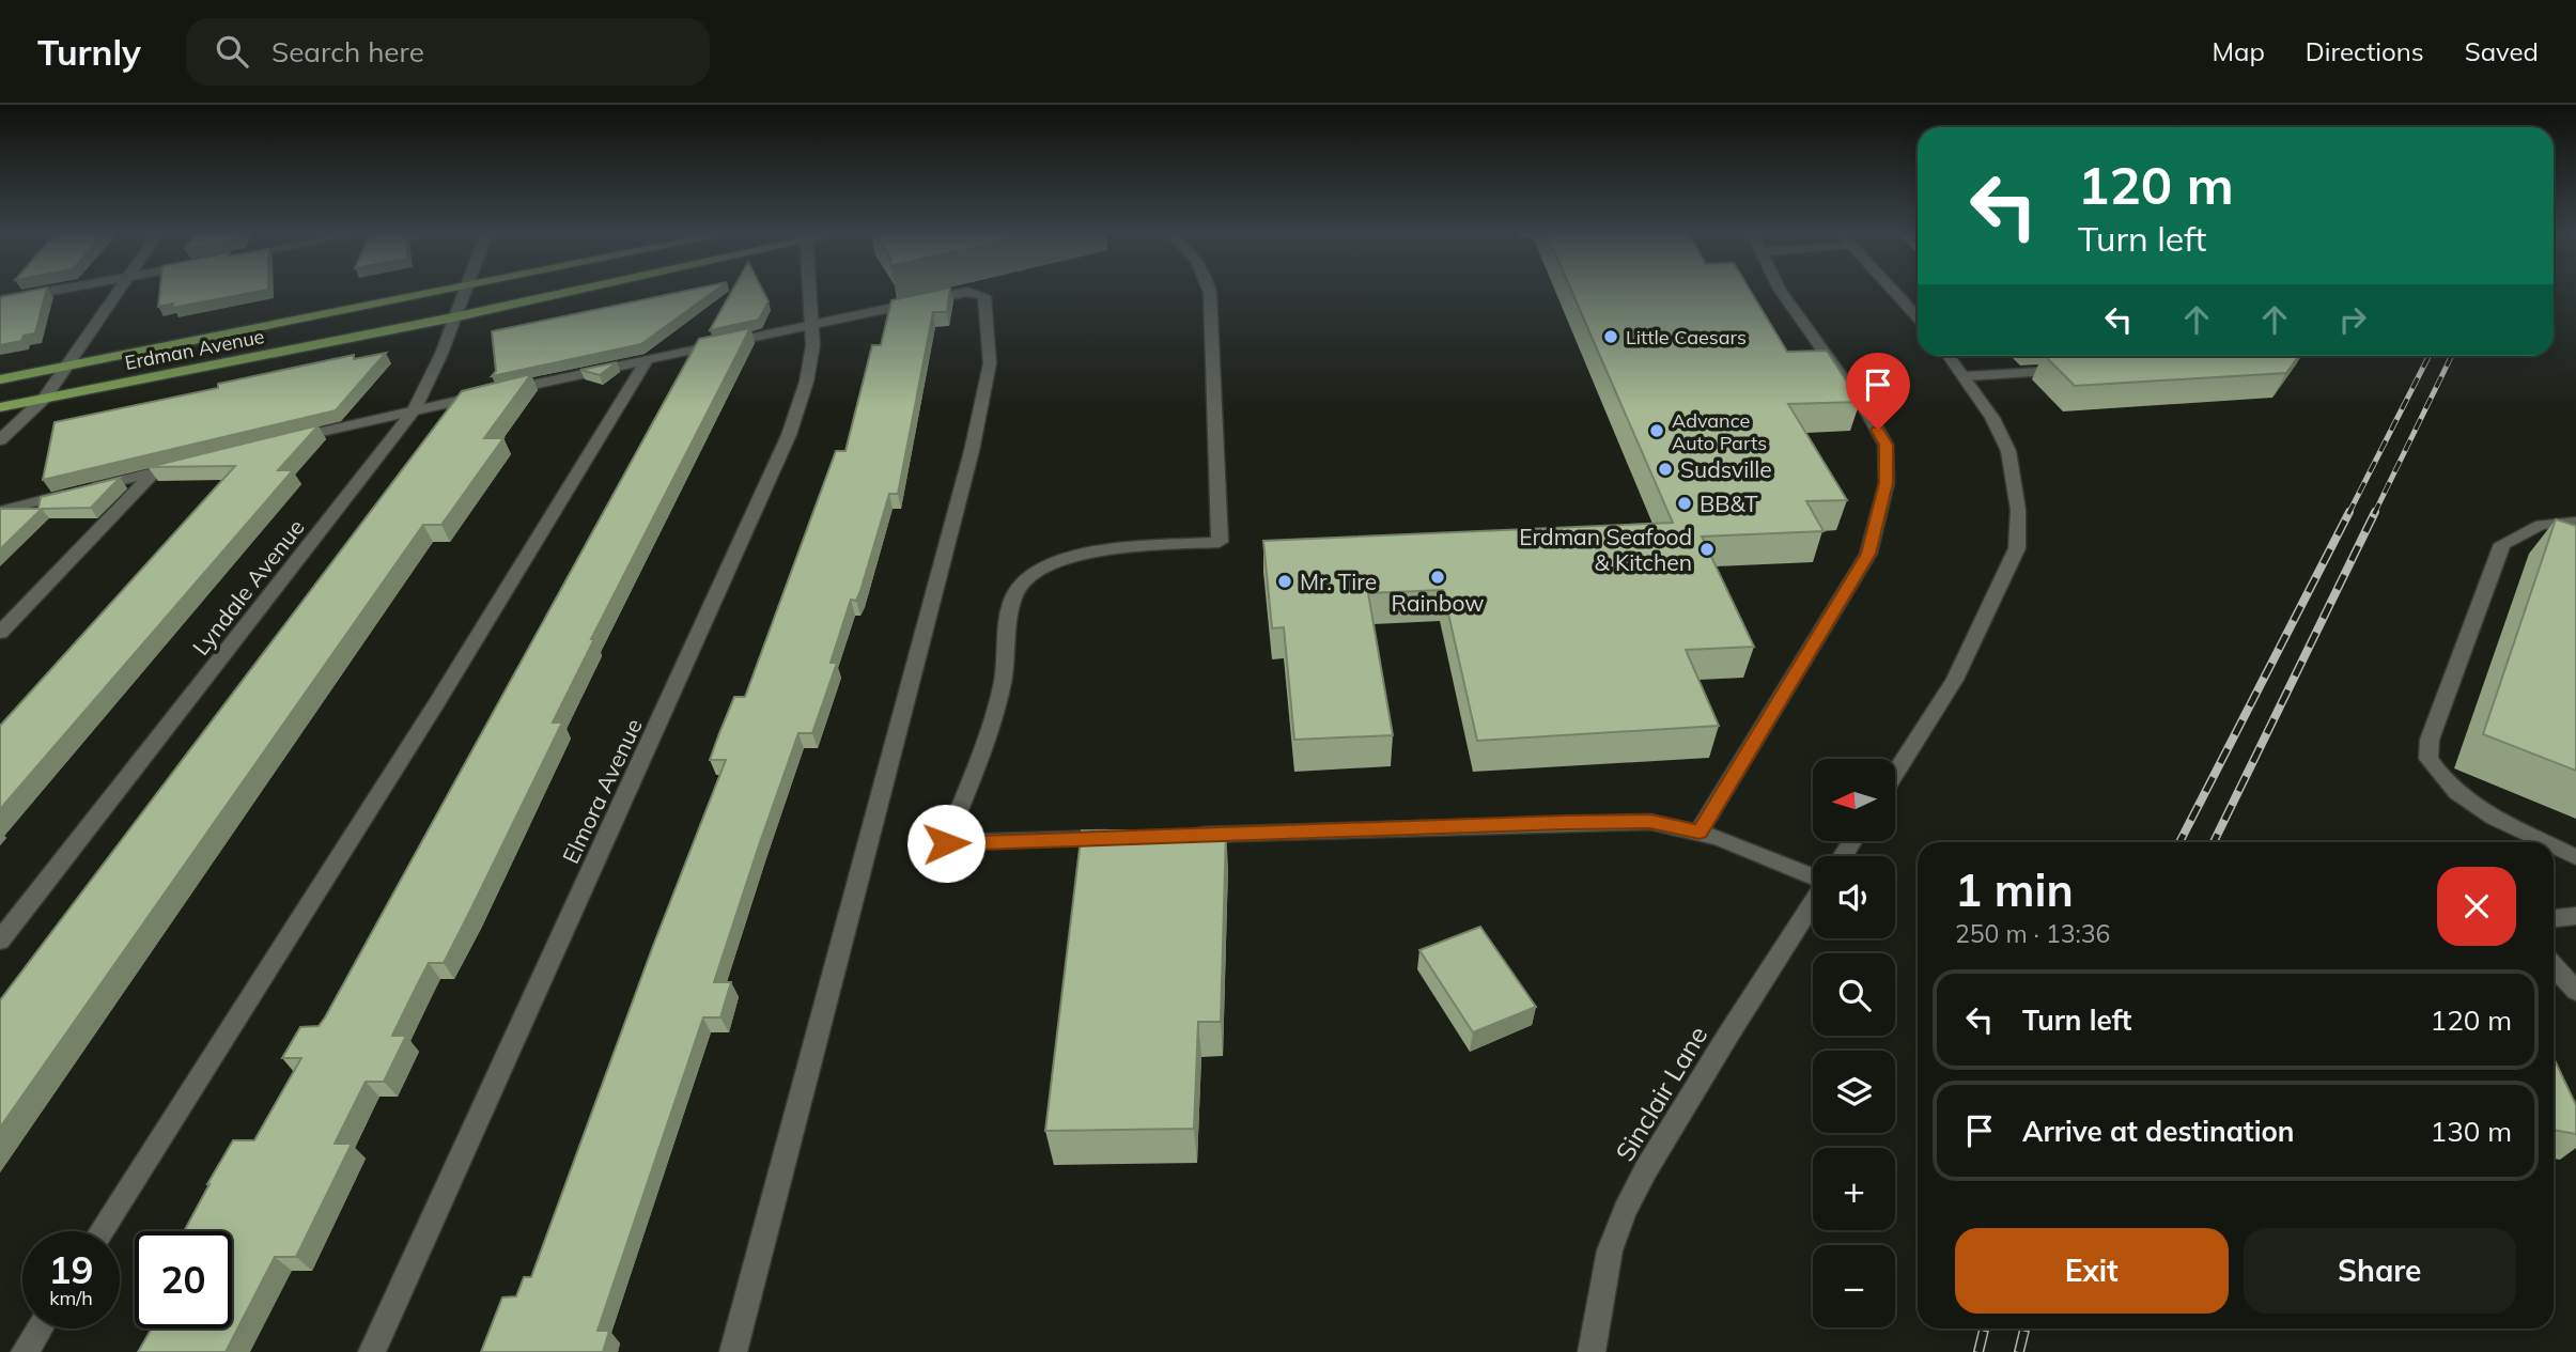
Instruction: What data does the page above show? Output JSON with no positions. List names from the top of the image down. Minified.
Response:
{"streets":{"main road":["Erdman Avenue"],"street":["Lyndale Avenue","Elmora Avenue","Sinclair Lane"]},"crossings":[["Erdman Avenue","Lyndale Avenue"]],"places":["Little Caesars","Advance Auto Parts","Sudsville","BB&T","Erdman Seafood & Kitchen","Rainbow","Mr. Tire"],"north":"left","page":{"header":"Turnly","search":"Search here","nav":["Map","Directions","Saved"],"turn":["120 m","Turn left"],"map_buttons":["+","−"],"heading":["1 min","250 m · 13:36"],"list":[{"name":"Turn left","value":"120 m"},{"name":"Arrive at destination","value":"130 m"}],"buttons":["Exit","Share"],"speed":"19 km/h","limit":"20"}}
